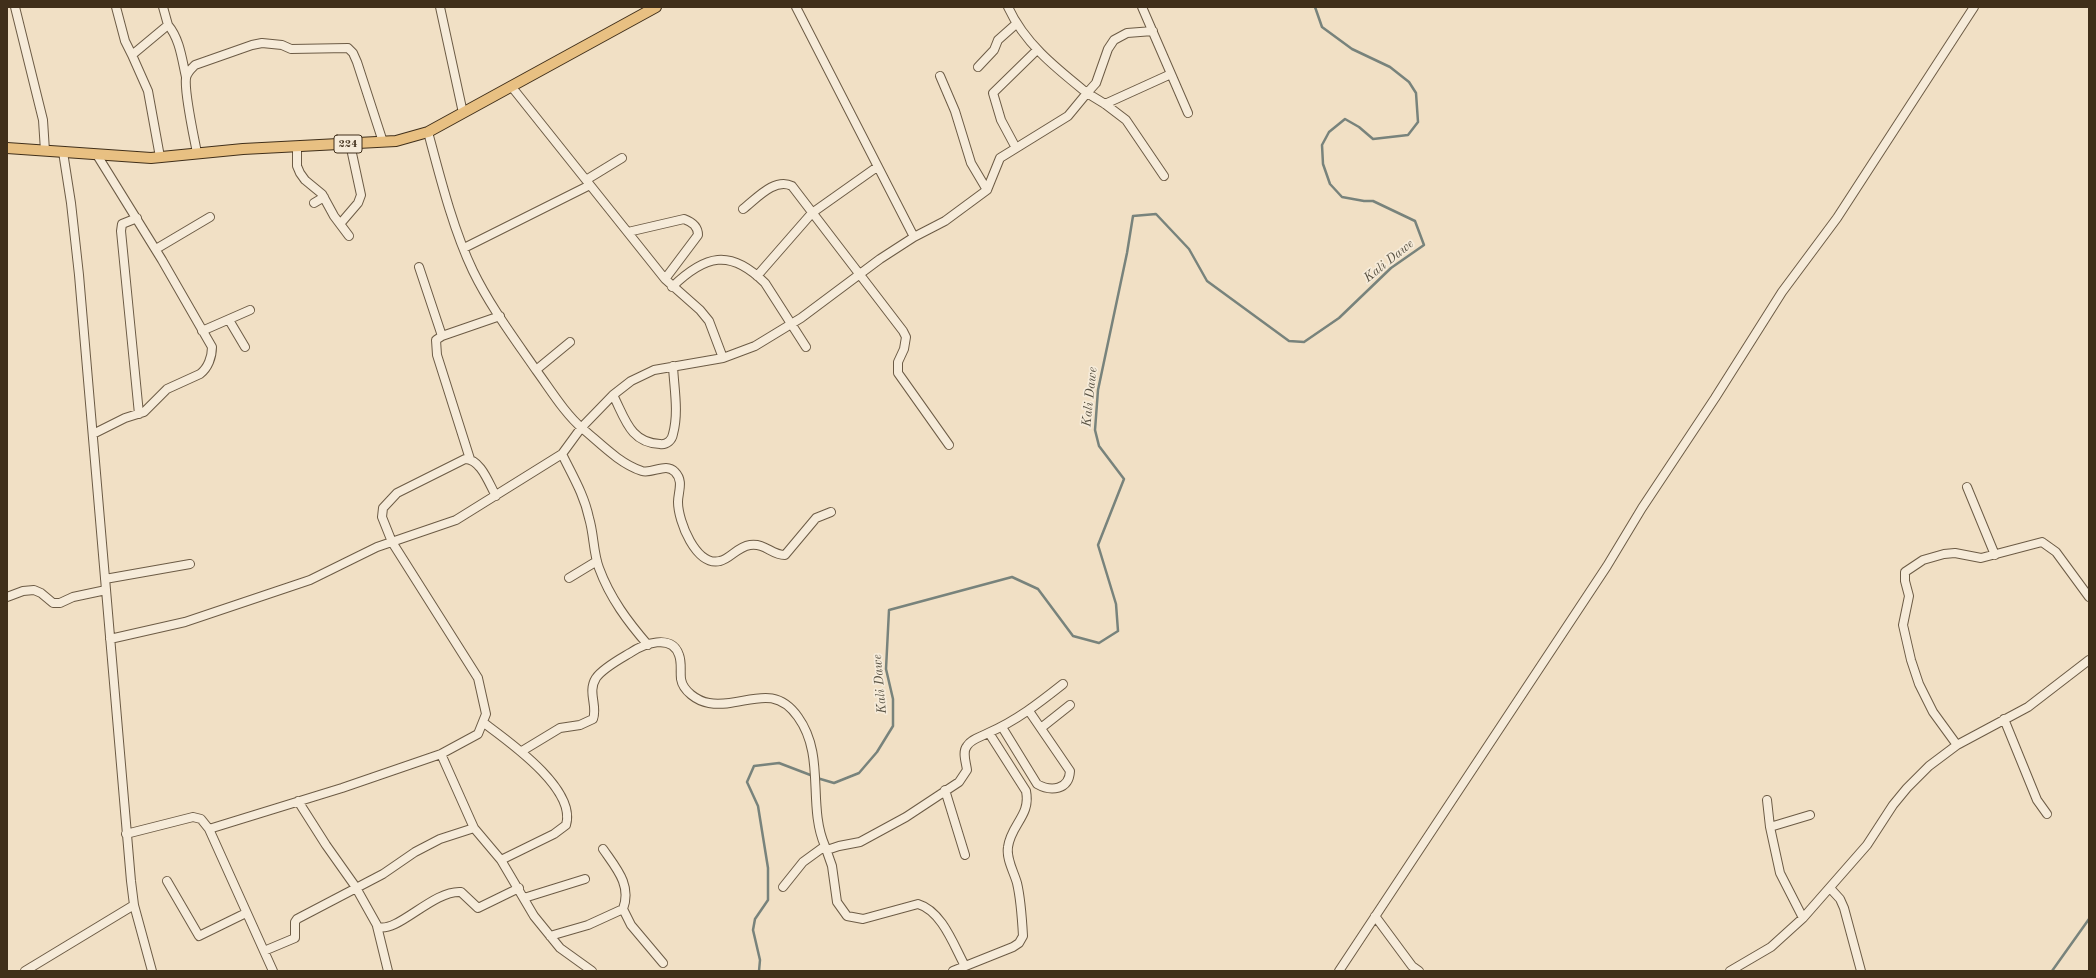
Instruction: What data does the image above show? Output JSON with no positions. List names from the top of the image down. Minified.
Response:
{"streets":{"main road":["224"]},"water":["Kali Dawe"]}
